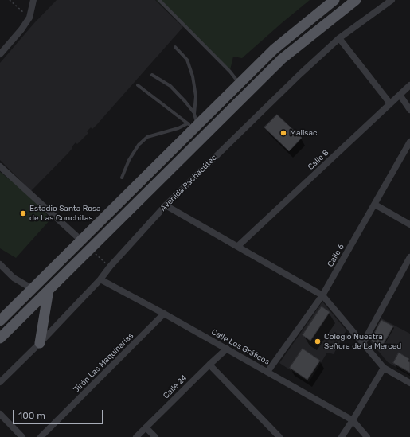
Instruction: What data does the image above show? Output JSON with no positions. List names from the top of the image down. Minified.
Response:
{"streets":{"street":["Calle 8","Avenida Pachacútec","Calle 6","Calle Los Gráficos","Jirón Las Maquinarias","Calle 24"]},"crossings":[["Avenida Pachacútec","Calle Los Gráficos"],["Calle 6","Calle Los Gráficos"],["Calle Los Gráficos","Jirón Las Maquinarias"],["Calle Los Gráficos","Calle 24"]],"places":["Mailsac","Estadio Santa Rosa de Las Conchitas","Colegio Nuestra Señora de La Merced"],"scale_bar":"100 m"}
